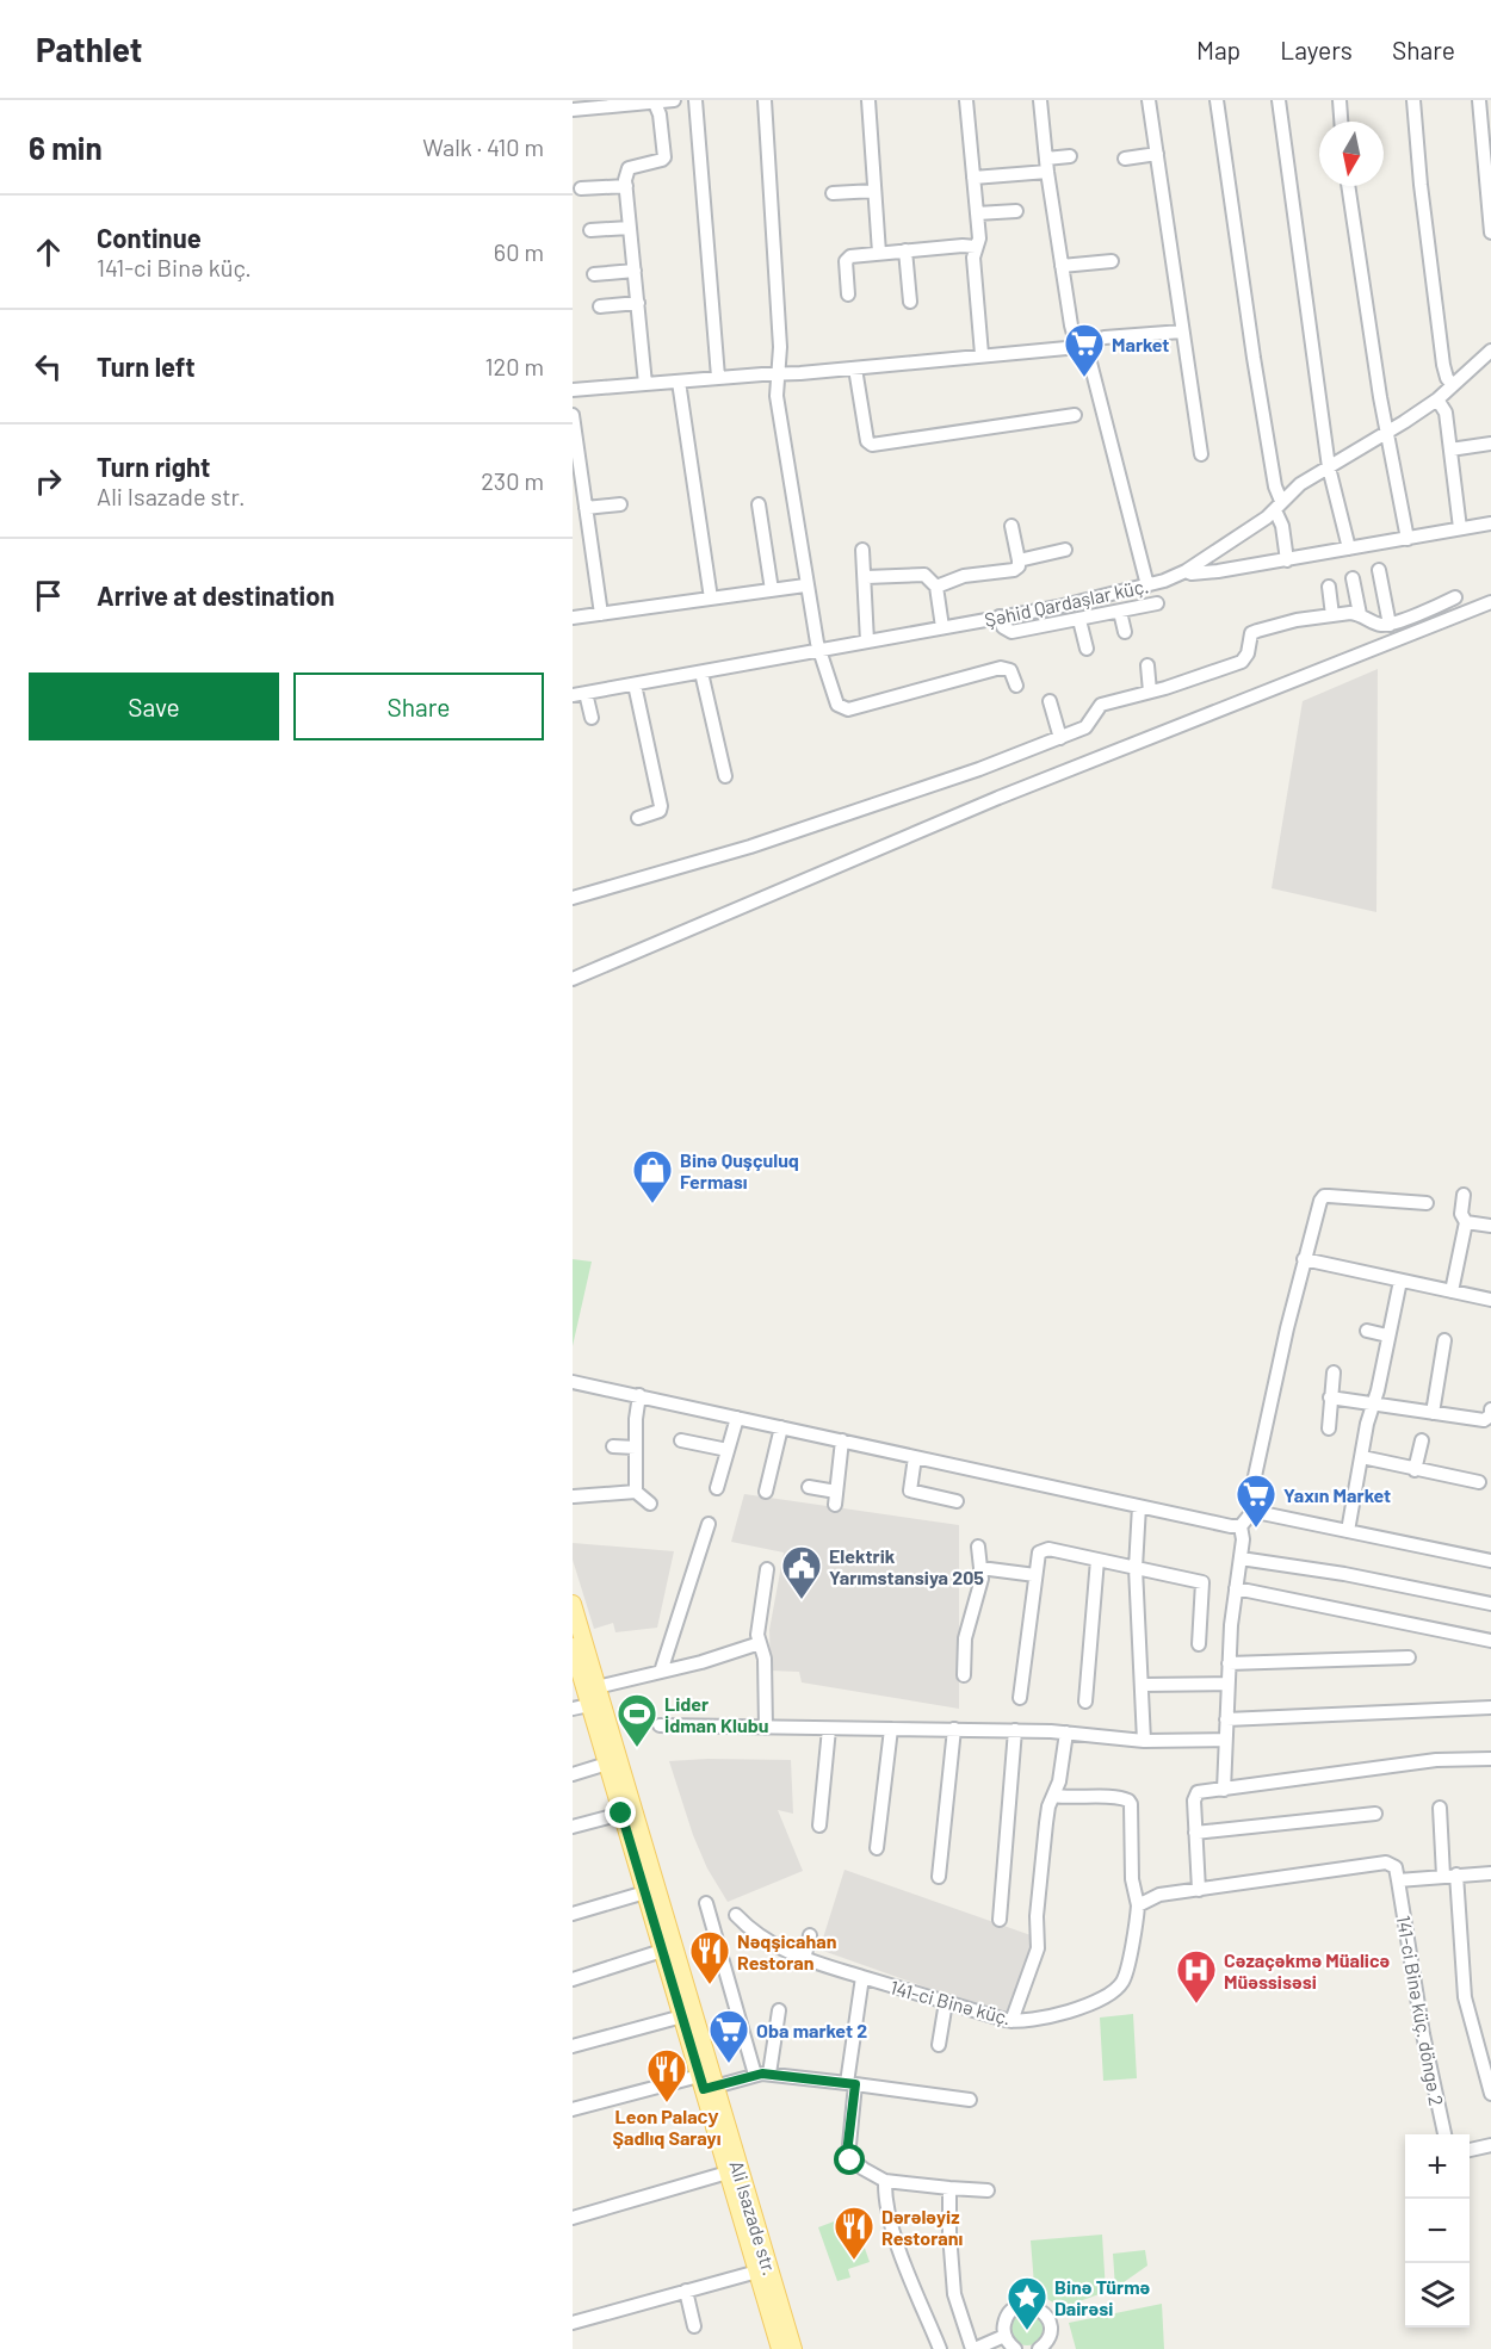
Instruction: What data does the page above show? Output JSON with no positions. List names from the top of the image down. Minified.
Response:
{"streets":{"main road":["Ali Isazade str."],"street":["Şəhid Qardaşlar küç.","141-ci Binə küç.","141-ci Binə küç. döngə 2"]},"places":{"supermarket":["Market","Yaxın Market","Oba market 2"],"shop":["Binə Quşçuluq Ferması"],"public building":["Elektrik Yarımstansiya 205"],"sports":["Lider İdman Klubu"],"restaurant":["Nəqşicahan Restoran","Leon Palaсу Şadlıq Sarayı","Dərələyiz Restoranı"],"hospital":["Cəzaçəkmə Müalicə Müəssisəsi"],"place":["Binə Türmə Dairəsi"]},"north":"bottom","page":{"header":"Pathlet","nav":["Map","Layers","Share"],"heading":["6 min","Walk · 410 m"],"list":[["Continue","141-ci Binə küç.","60 m"],["Turn left","120 m"],["Turn right","Ali Isazade str.","230 m"],"Arrive at destination"],"buttons":["Save","Share"],"map_buttons":["+","−"]}}
